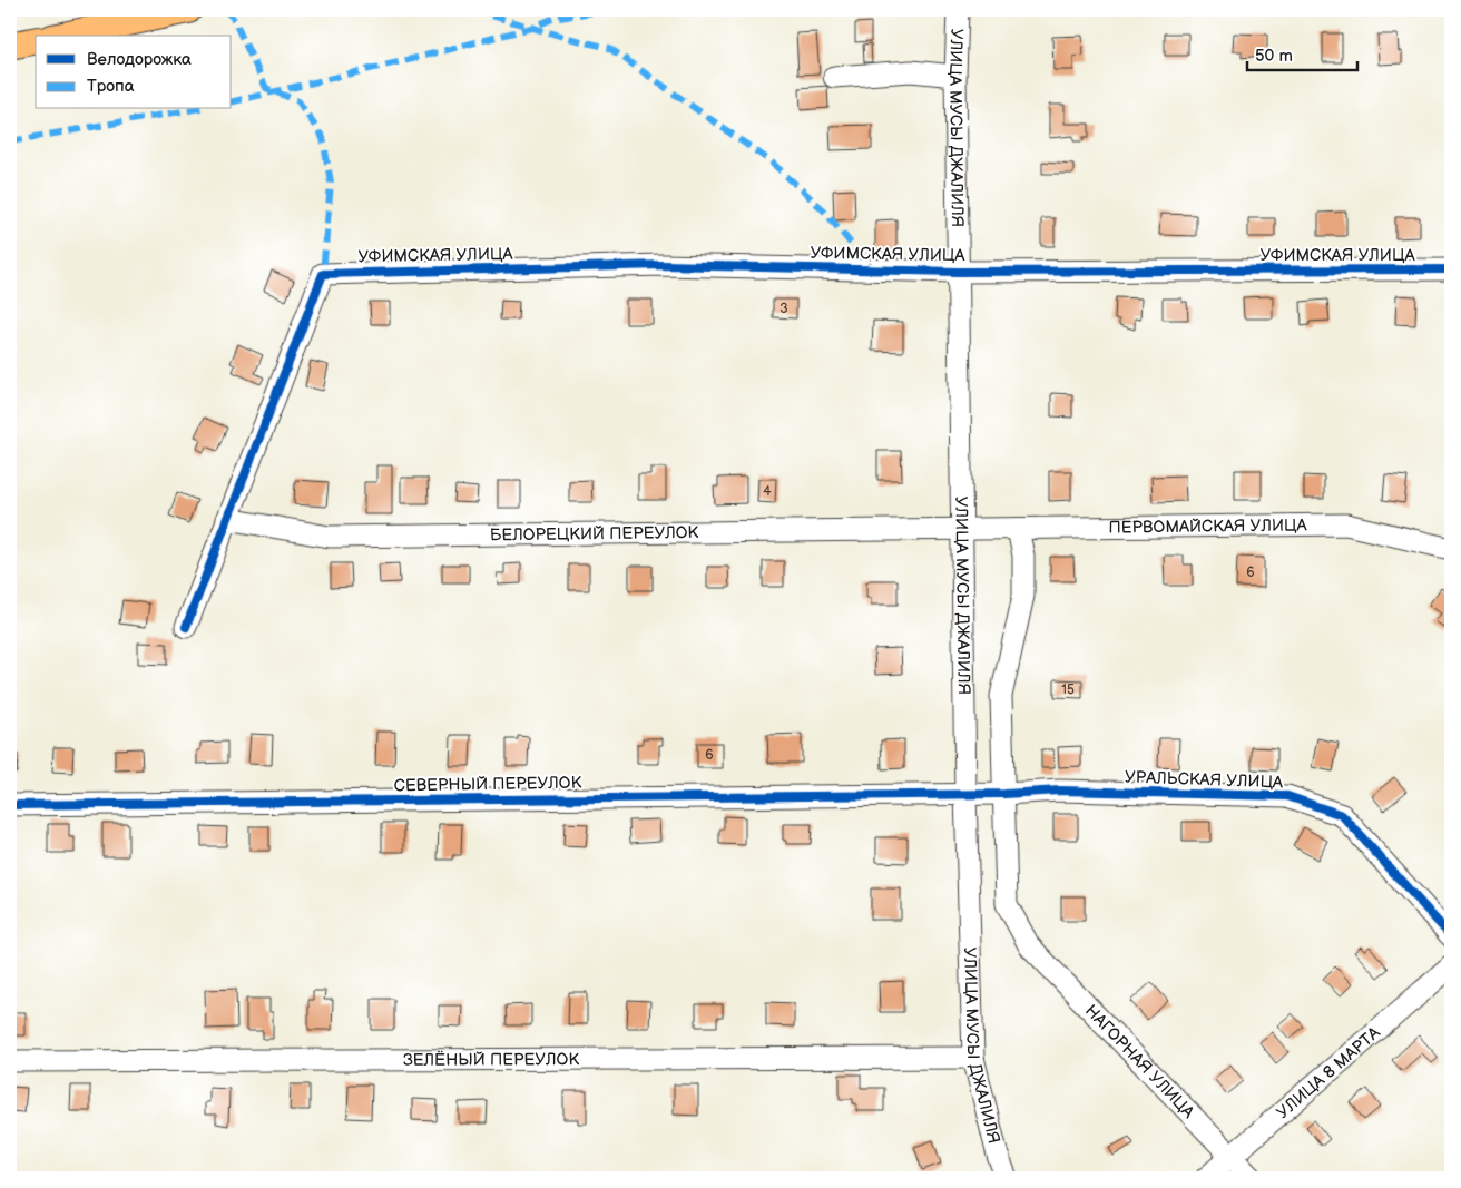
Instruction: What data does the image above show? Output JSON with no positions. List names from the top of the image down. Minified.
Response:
{"streets":{"street":["УЛИЦА МУСЫ ДЖАЛИЛЯ","УФИМСКАЯ УЛИЦА","ПЕРВОМАЙСКАЯ УЛИЦА","БЕЛОРЕЦКИЙ ПЕРЕУЛОК","УРАЛЬСКАЯ УЛИЦА","СЕВЕРНЫЙ ПЕРЕУЛОК","ЗЕЛЁНЫЙ ПЕРЕУЛОК","НАГОРНАЯ УЛИЦА","УЛИЦА 8 МАРТА"]},"crossings":[["УЛИЦА МУСЫ ДЖАЛИЛЯ","УФИМСКАЯ УЛИЦА"],["УЛИЦА МУСЫ ДЖАЛИЛЯ","ПЕРВОМАЙСКАЯ УЛИЦА"],["УЛИЦА МУСЫ ДЖАЛИЛЯ","БЕЛОРЕЦКИЙ ПЕРЕУЛОК"],["УЛИЦА МУСЫ ДЖАЛИЛЯ","УРАЛЬСКАЯ УЛИЦА"],["УЛИЦА МУСЫ ДЖАЛИЛЯ","СЕВЕРНЫЙ ПЕРЕУЛОК"],["УЛИЦА МУСЫ ДЖАЛИЛЯ","ЗЕЛЁНЫЙ ПЕРЕУЛОК"],["УФИМСКАЯ УЛИЦА","БЕЛОРЕЦКИЙ ПЕРЕУЛОК"],["ПЕРВОМАЙСКАЯ УЛИЦА","БЕЛОРЕЦКИЙ ПЕРЕУЛОК"],["ПЕРВОМАЙСКАЯ УЛИЦА","НАГОРНАЯ УЛИЦА"],["УРАЛЬСКАЯ УЛИЦА","СЕВЕРНЫЙ ПЕРЕУЛОК"],["УРАЛЬСКАЯ УЛИЦА","НАГОРНАЯ УЛИЦА"],["НАГОРНАЯ УЛИЦА","УЛИЦА 8 МАРТА"]],"house_numbers":["3","4","6","15","6"],"legend":["Велодорожка","Тропа"],"scale_bar":"50 m"}
